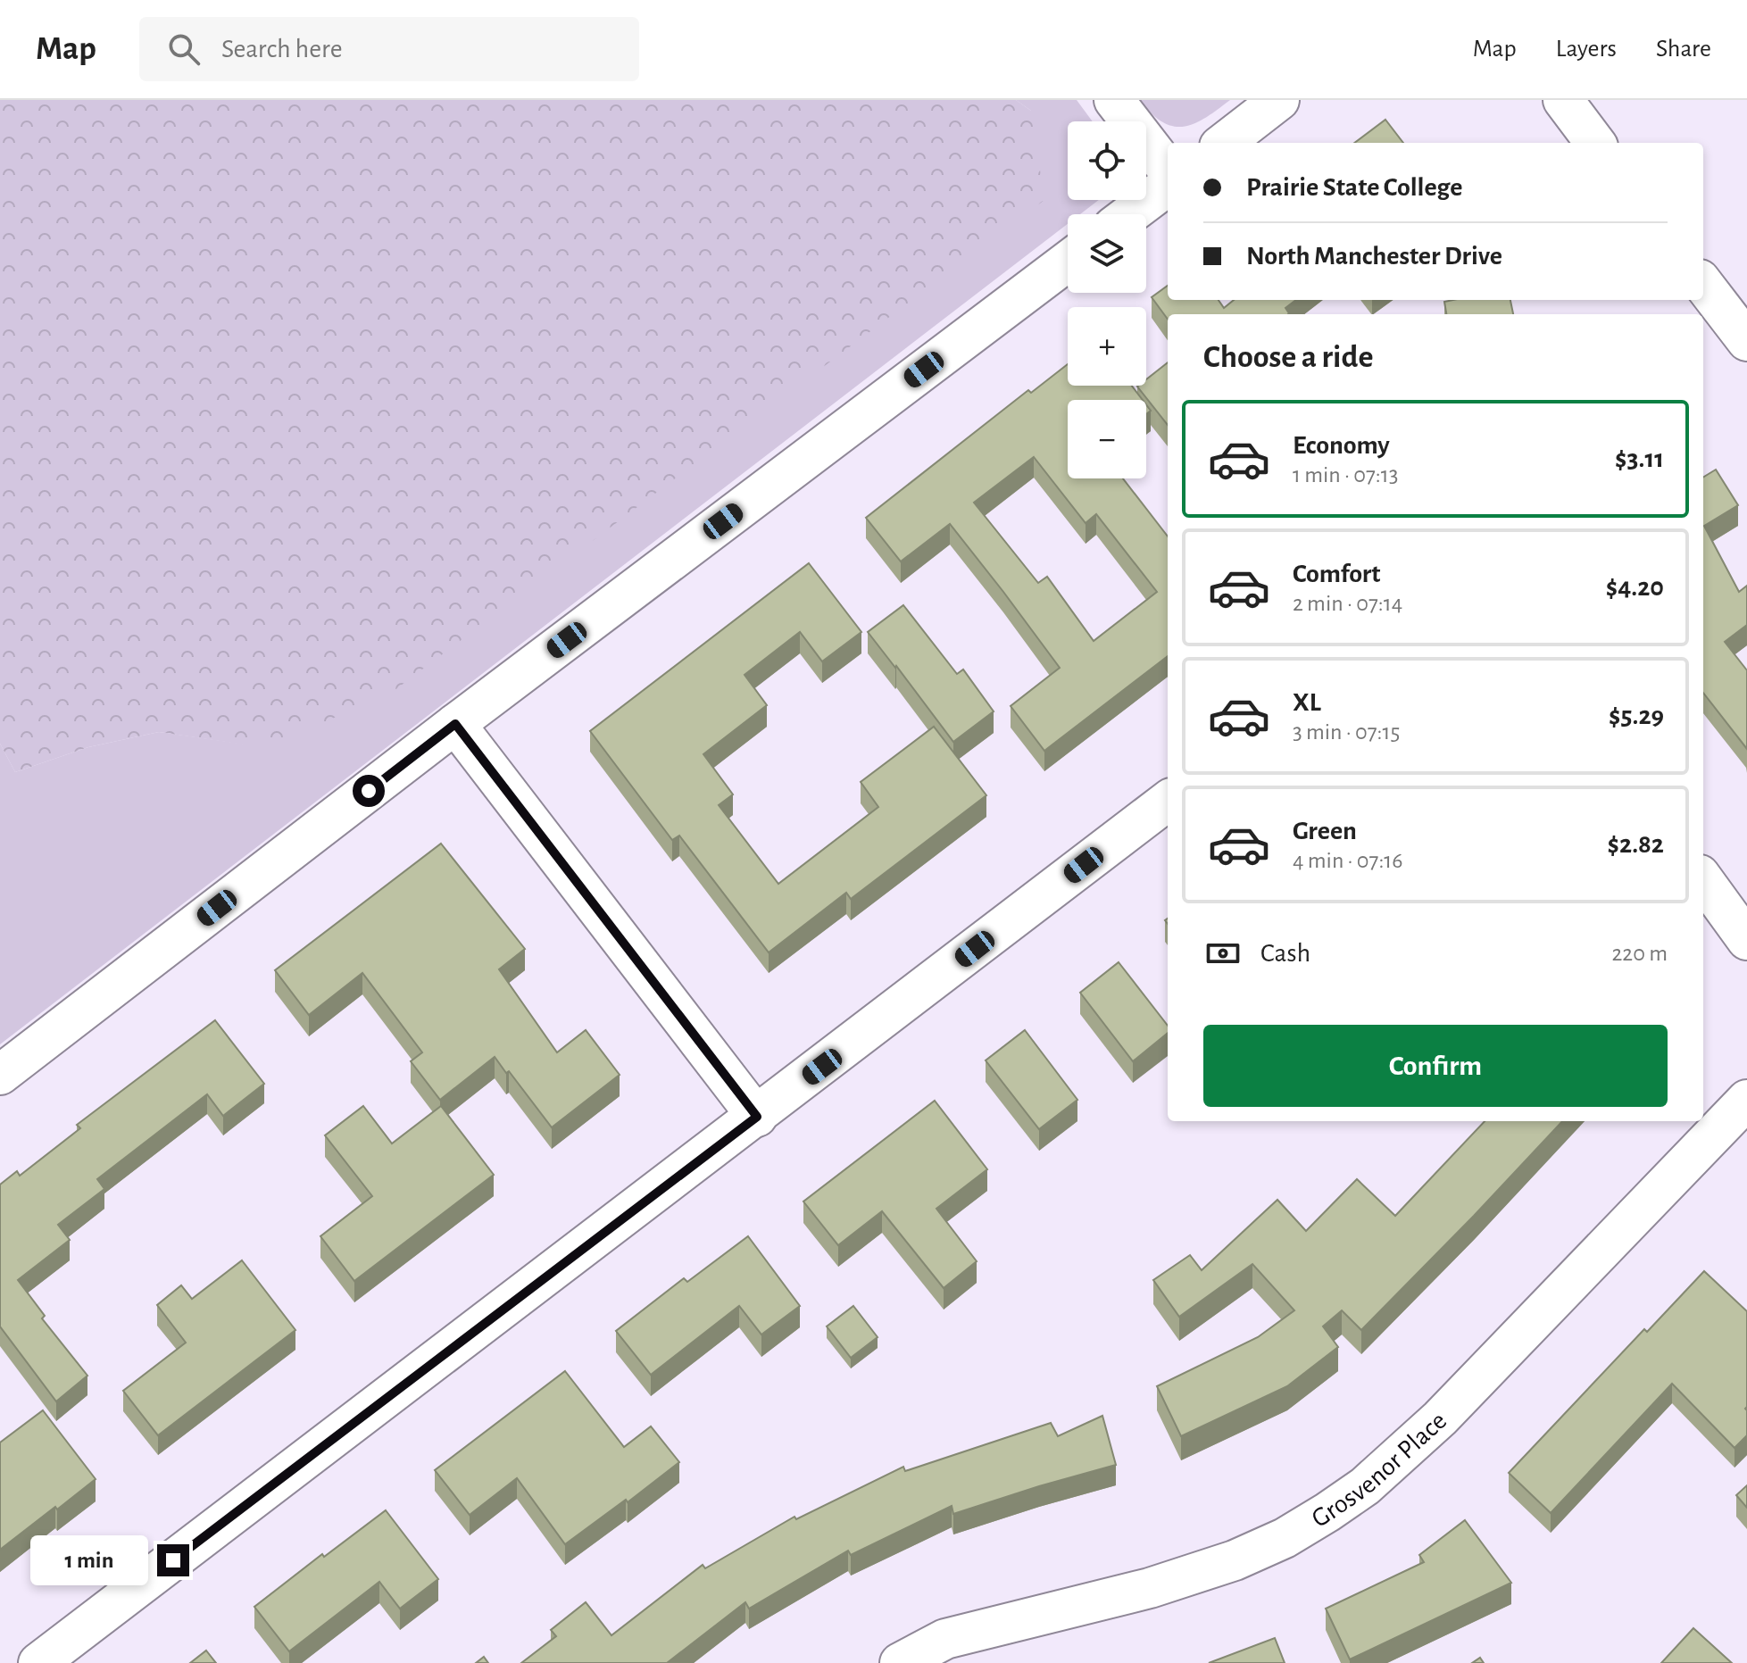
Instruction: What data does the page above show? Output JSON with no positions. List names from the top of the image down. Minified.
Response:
{"streets":{"street":["Grosvenor Place"]},"page":{"header":"Map","search":"Search here","nav":["Map","Layers","Share"],"map_buttons":["+","−"],"banner":["Prairie State College","North Manchester Drive"],"heading":"Choose a ride","list":[{"name":"Economy","note":"1 min · 07:13","value":"$3.11"},{"name":"Comfort","note":"2 min · 07:14","value":"$4.20"},{"name":"XL","note":"3 min · 07:15","value":"$5.29"},{"name":"Green","note":"4 min · 07:16","value":"$2.82"}],"pay":["Cash","220 m"],"buttons":"Confirm","bubble":"1 min"}}
